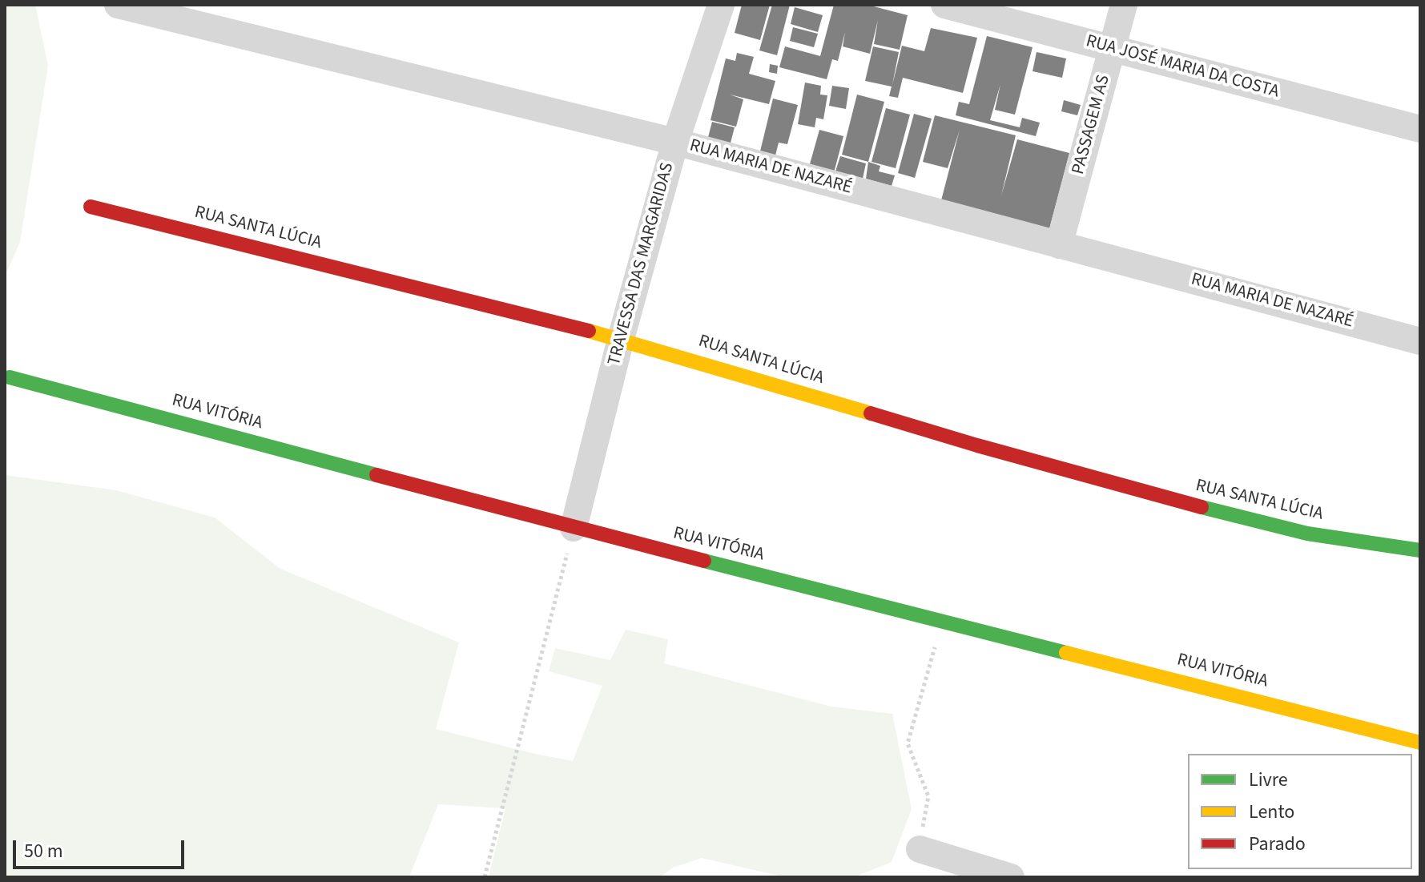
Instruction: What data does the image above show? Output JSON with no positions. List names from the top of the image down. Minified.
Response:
{"streets":{"street":["RUA JOSÉ MARIA DA COSTA","PASSAGEM AS","RUA MARIA DE NAZARÉ","RUA SANTA LÚCIA","TRAVESSA DAS MARGARIDAS","RUA VITÓRIA"]},"crossings":[["RUA JOSÉ MARIA DA COSTA","PASSAGEM AS"],["PASSAGEM AS","RUA MARIA DE NAZARÉ"],["RUA MARIA DE NAZARÉ","TRAVESSA DAS MARGARIDAS"],["RUA SANTA LÚCIA","TRAVESSA DAS MARGARIDAS"],["TRAVESSA DAS MARGARIDAS","RUA VITÓRIA"]],"legend":["Livre","Lento","Parado"],"scale_bar":"50 m"}
